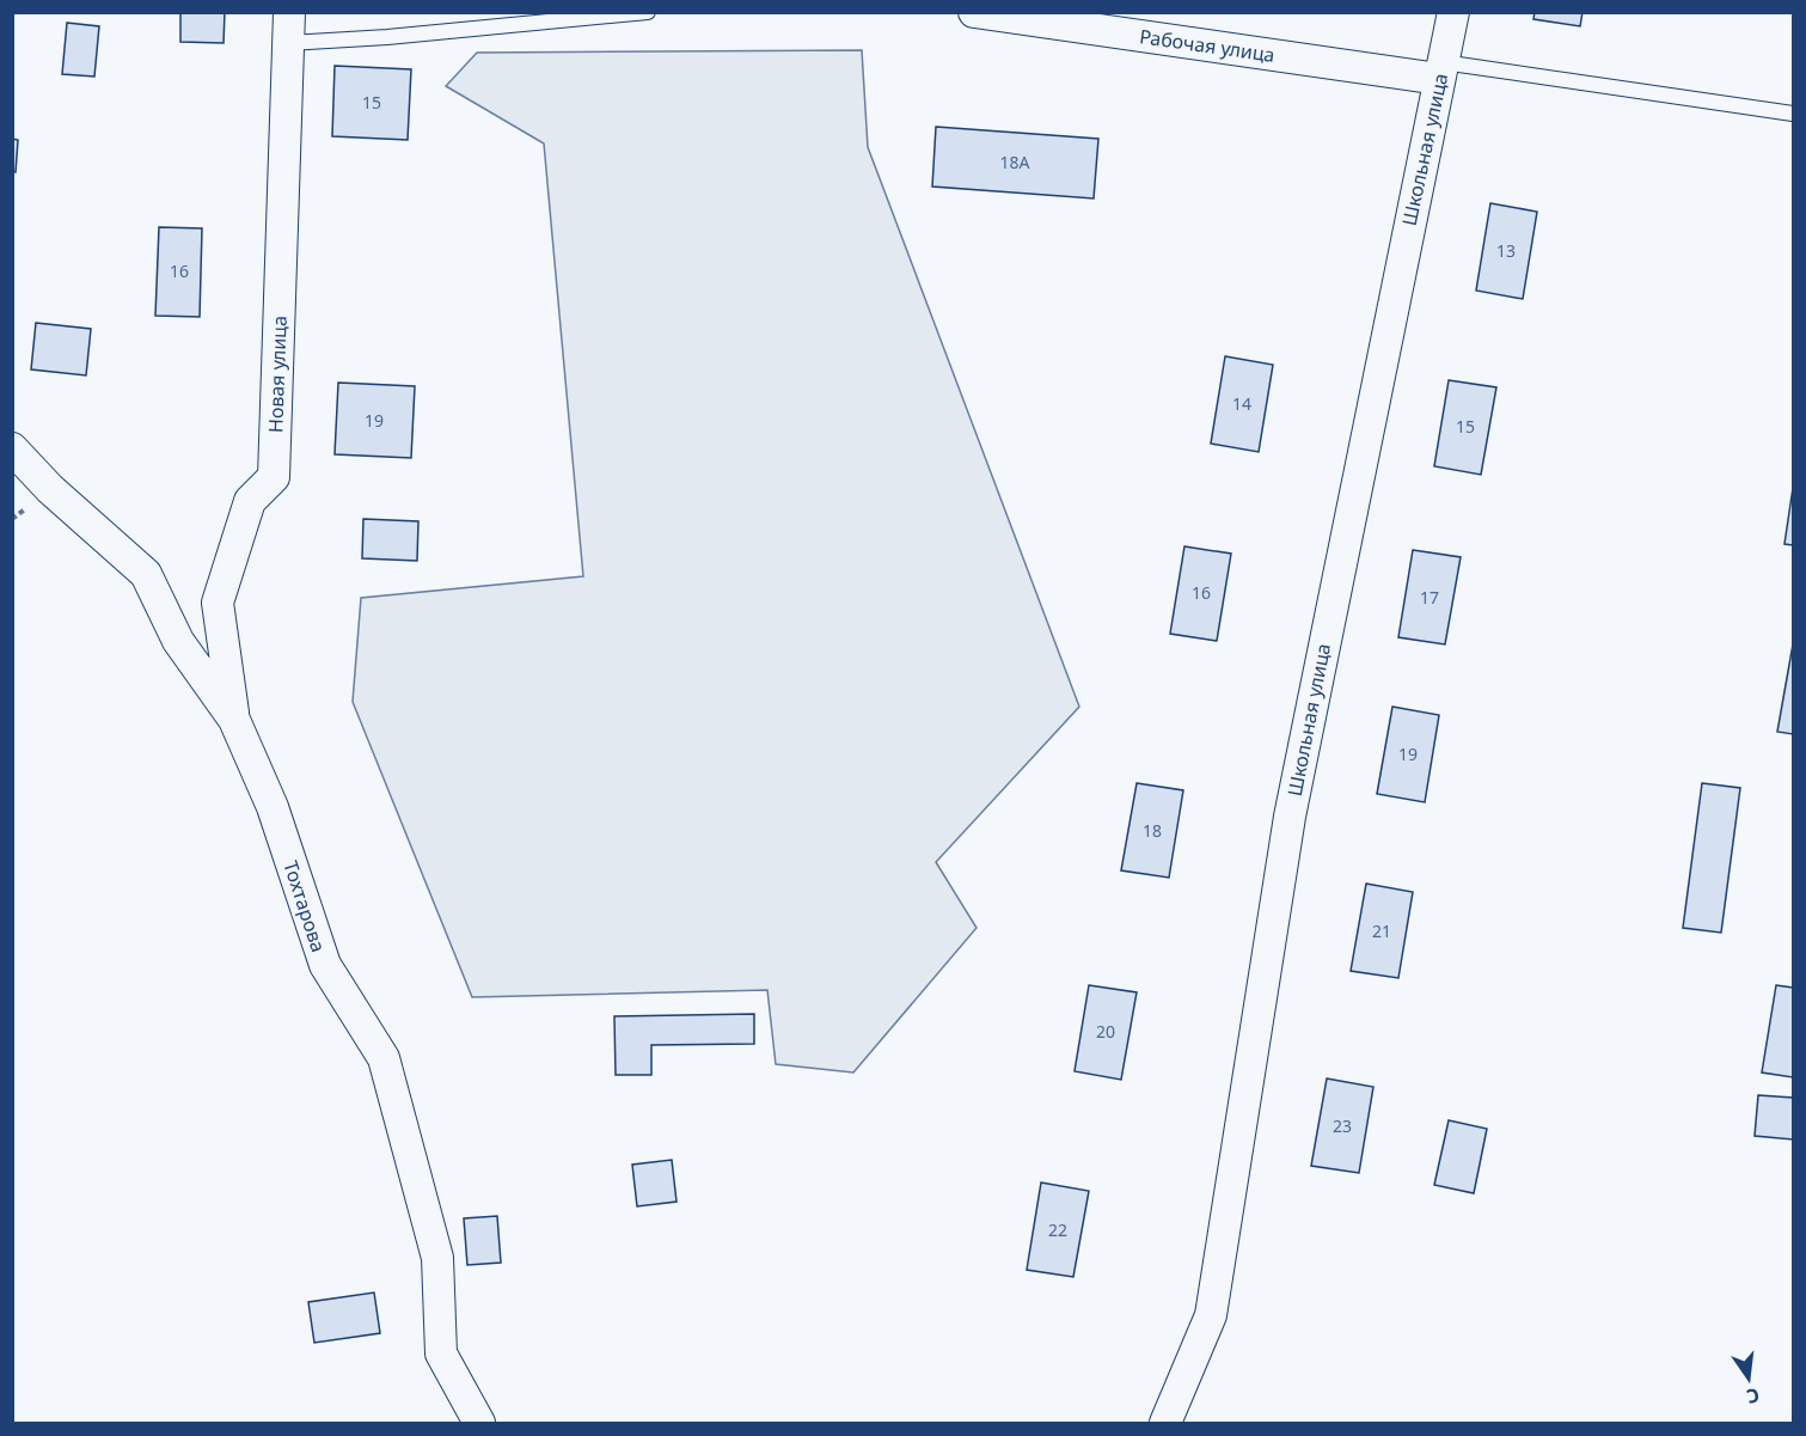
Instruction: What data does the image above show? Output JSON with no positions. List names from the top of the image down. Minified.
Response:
{"streets":{"street":["Рабочая улица","Школьная улица","Новая улица","Тохтарова"]},"crossings":[["Рабочая улица","Школьная улица"],["Новая улица","Тохтарова"]],"house_numbers":["15","18А","13","16","14","19","15","16","17","19","18","21","20","23","22"],"north":"bottom"}
